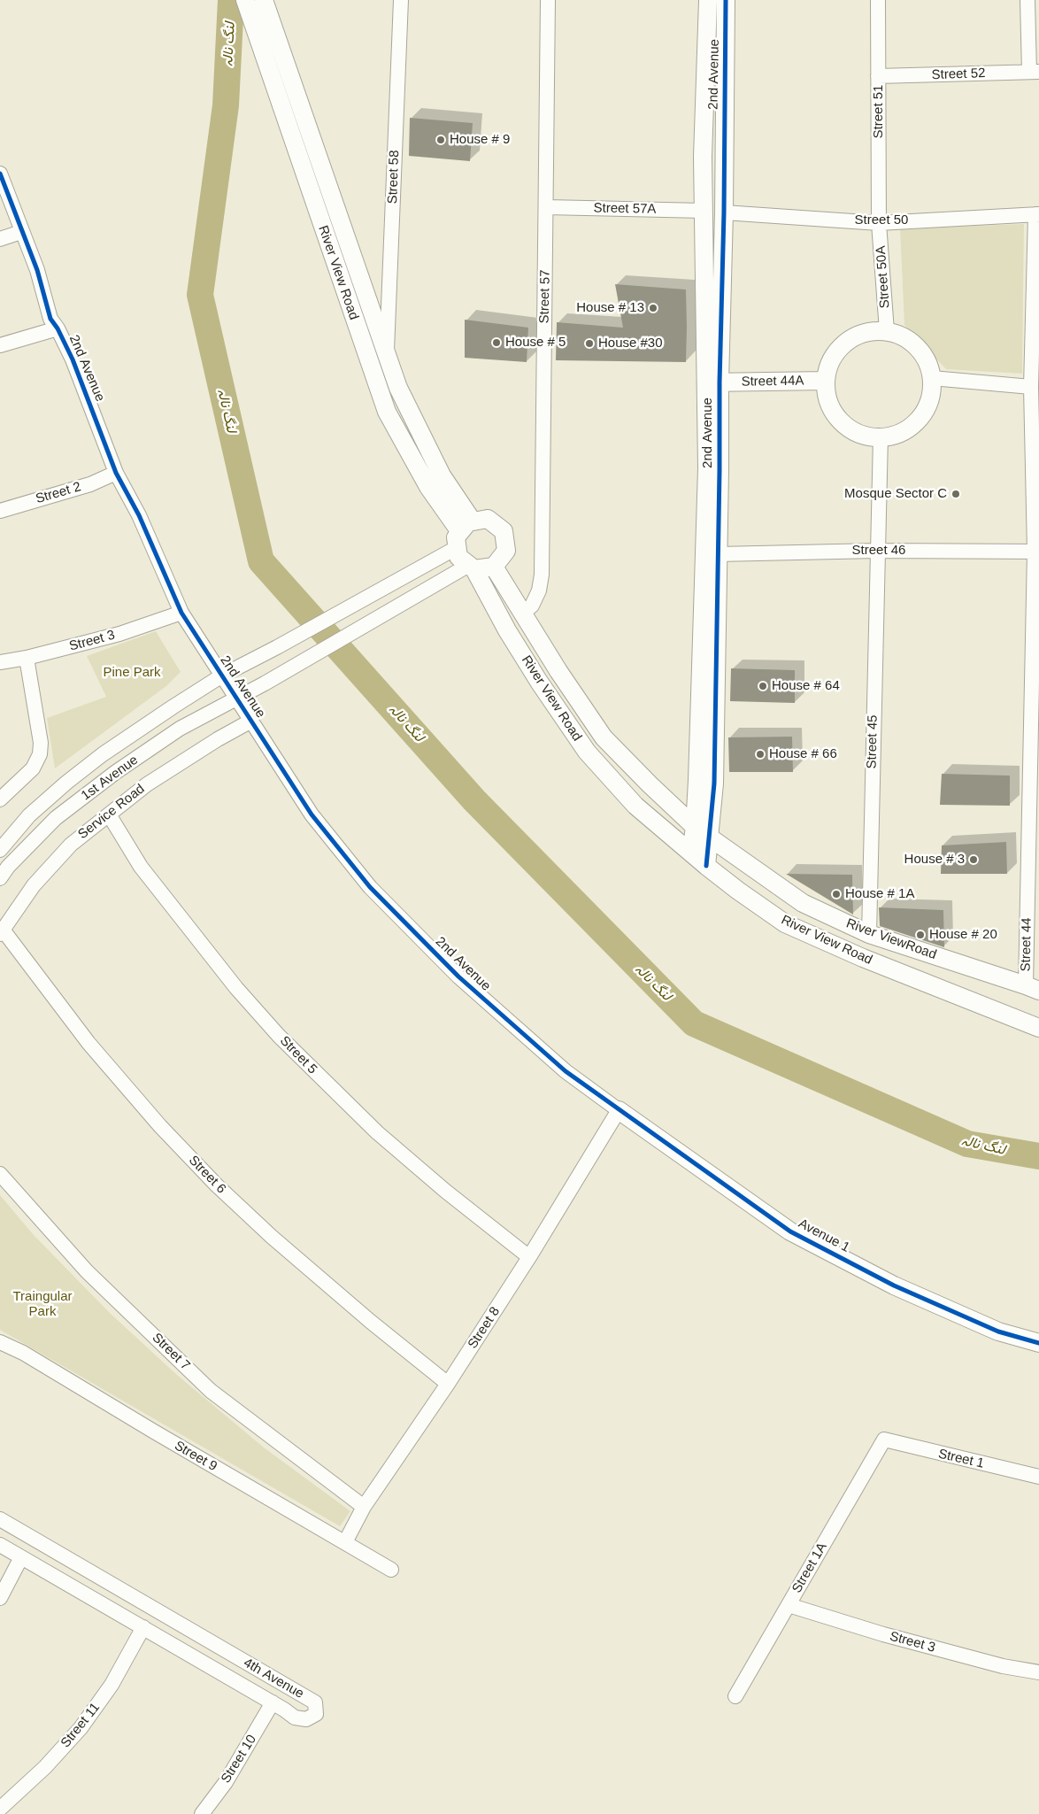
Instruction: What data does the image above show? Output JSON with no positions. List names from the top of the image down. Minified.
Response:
{"streets":{"street":["2nd Avenue","Street 52","Street 51","Street 58","Street 57A","Street 50","River View Road","Street 50A","Street 57","Street 44A","Street 2","Street 46","Street 3","Street 45","1st Avenue","Service Road","River ViewRoad","Street 44","Street 5","Street 6","Avenue 1","Street 8","Street 7","Street 9","Street 1","Street 1A","4th Avenue","Street 11","Street 10"]},"crossings":[["2nd Avenue","Street 57A"],["2nd Avenue","Street 50"],["2nd Avenue","River View Road"],["2nd Avenue","Street 44A"],["2nd Avenue","Street 2"],["2nd Avenue","Street 46"],["2nd Avenue","Street 3"],["2nd Avenue","1st Avenue"],["2nd Avenue","Service Road"],["2nd Avenue","River ViewRoad"],["2nd Avenue","Avenue 1"],["2nd Avenue","Street 8"],["Street 52","Street 51"],["Street 51","Street 50"],["Street 51","Street 50A"],["Street 58","River View Road"],["Street 57A","Street 57"],["Street 50","Street 50A"],["Street 50","Street 44"],["River View Road","Street 57"],["River View Road","1st Avenue"],["River View Road","River ViewRoad"],["Street 50A","Street 44A"],["Street 46","Street 45"],["Street 46","Street 44"],["Street 3","Street 1A"],["Street 45","River ViewRoad"],["Service Road","Street 5"],["Service Road","Street 6"],["River ViewRoad","Street 44"],["Street 5","Street 8"],["Street 6","Street 8"],["Avenue 1","Street 8"],["Street 8","Street 7"],["Street 8","Street 9"],["Street 1","Street 1A"],["4th Avenue","Street 11"],["4th Avenue","Street 10"]],"water":["لنگ نالہ"],"parks":["Pine Park","Traingular Park"],"places":["House # 9","House # 13","House # 5","House #30","Mosque Sector C","House # 64","House # 66","House # 3","House # 1A","House # 20"]}
